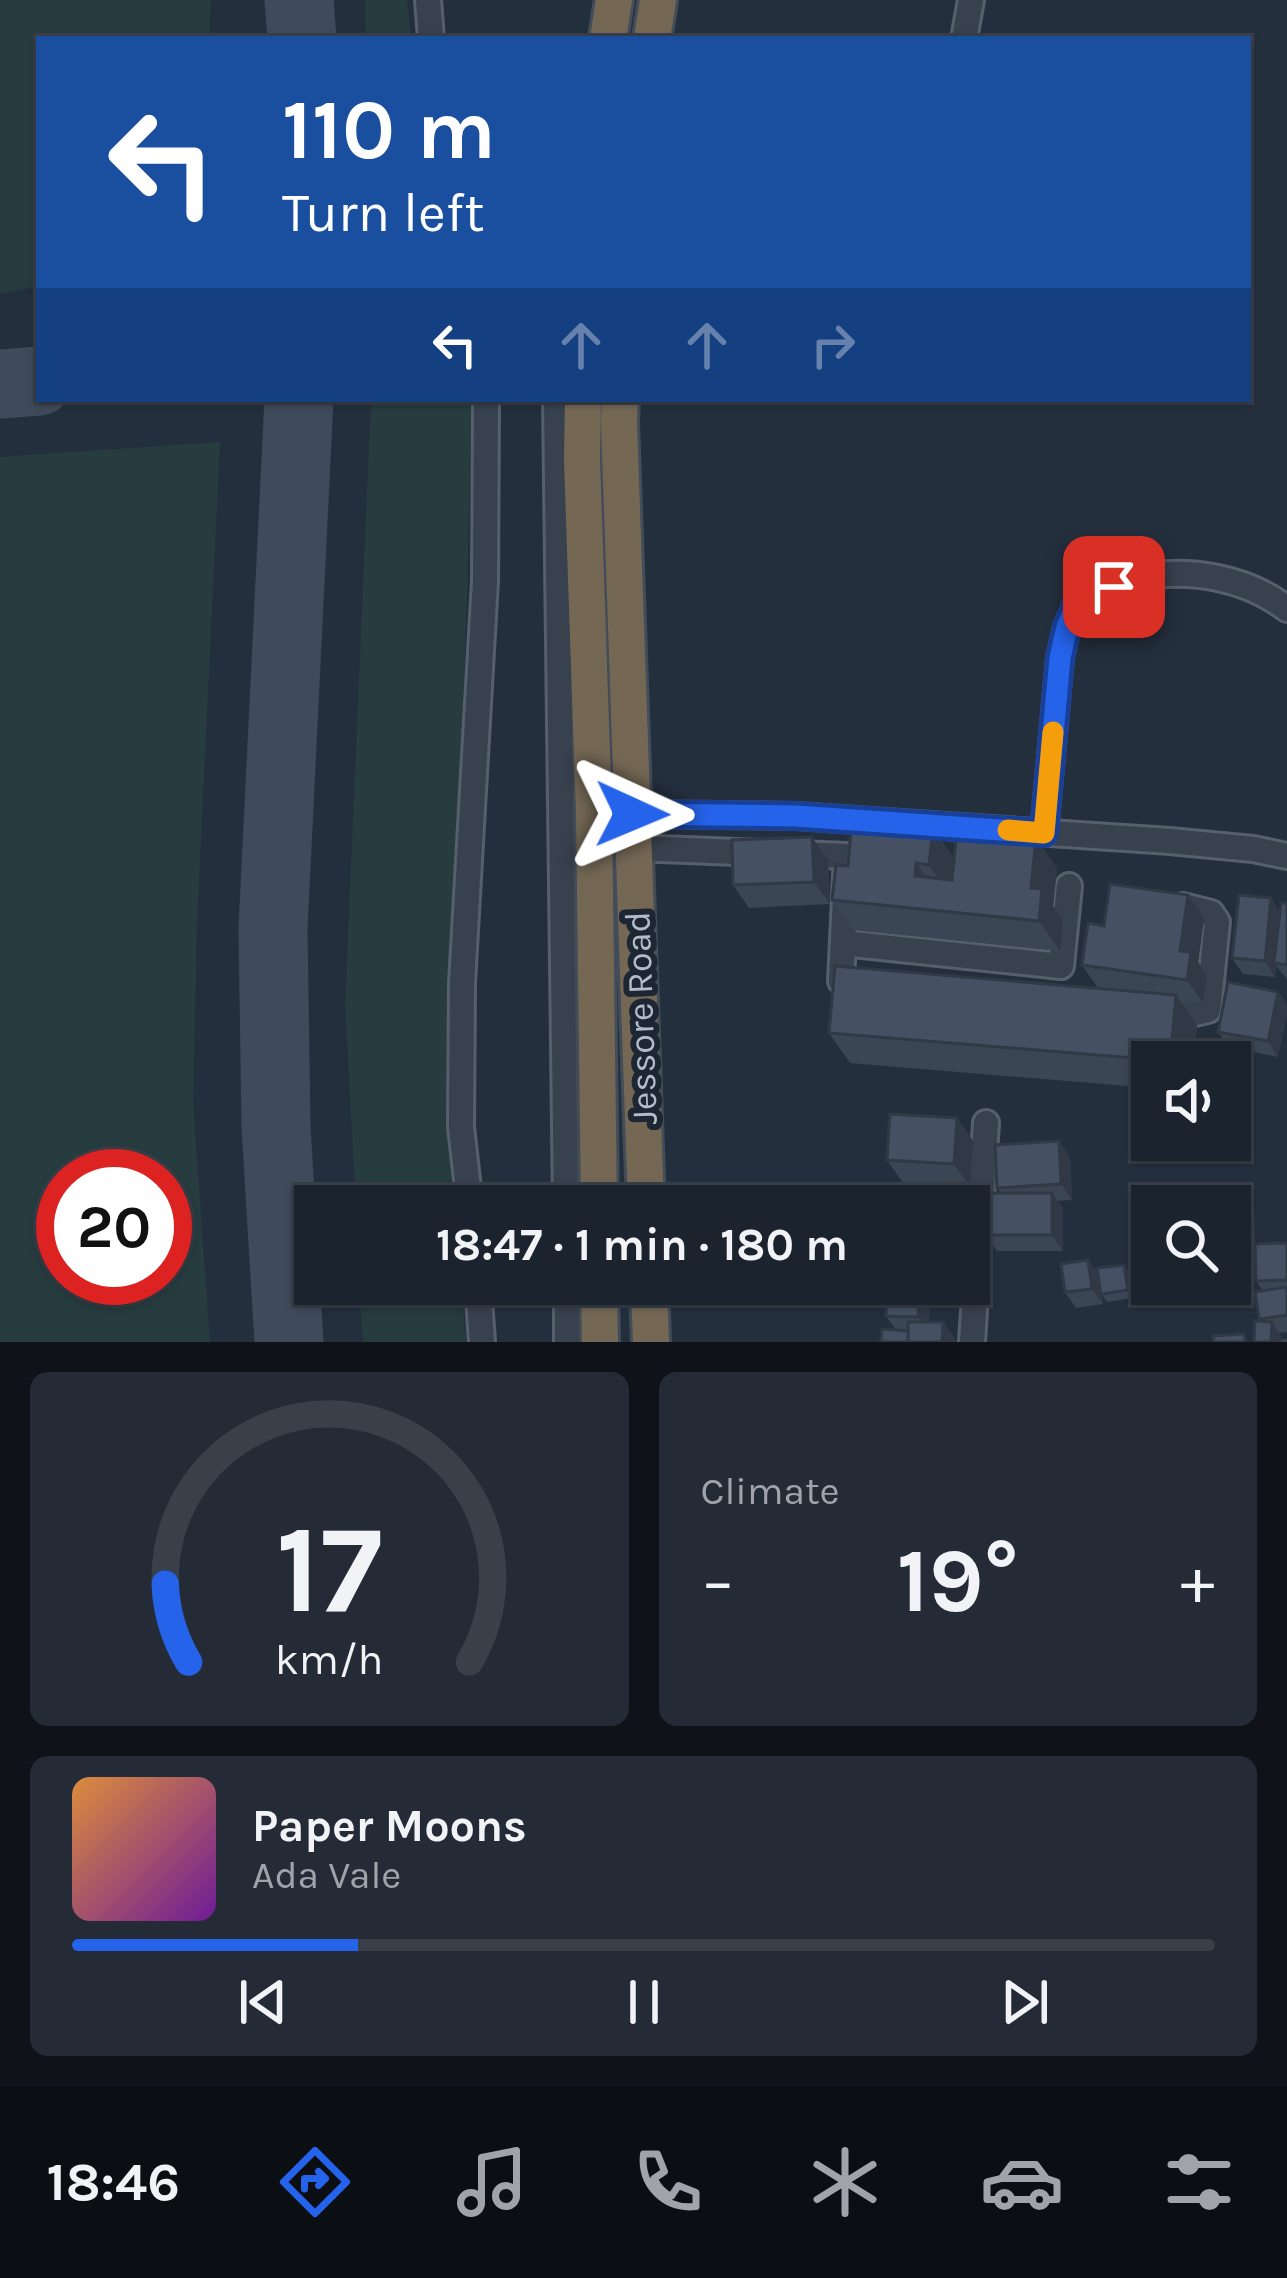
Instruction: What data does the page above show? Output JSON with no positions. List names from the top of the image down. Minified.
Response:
{"streets":{"highway":["Jessore Road"]},"page":{"turn":["110 m","Turn left"],"limit":"20","trip":"18:47 · 1 min · 180 m","tile":"Climate","heat":["−","19°","+"],"song":["Paper Moons","Ada Vale"],"tabs":"18:46","gauge":["17","km/h"]}}
